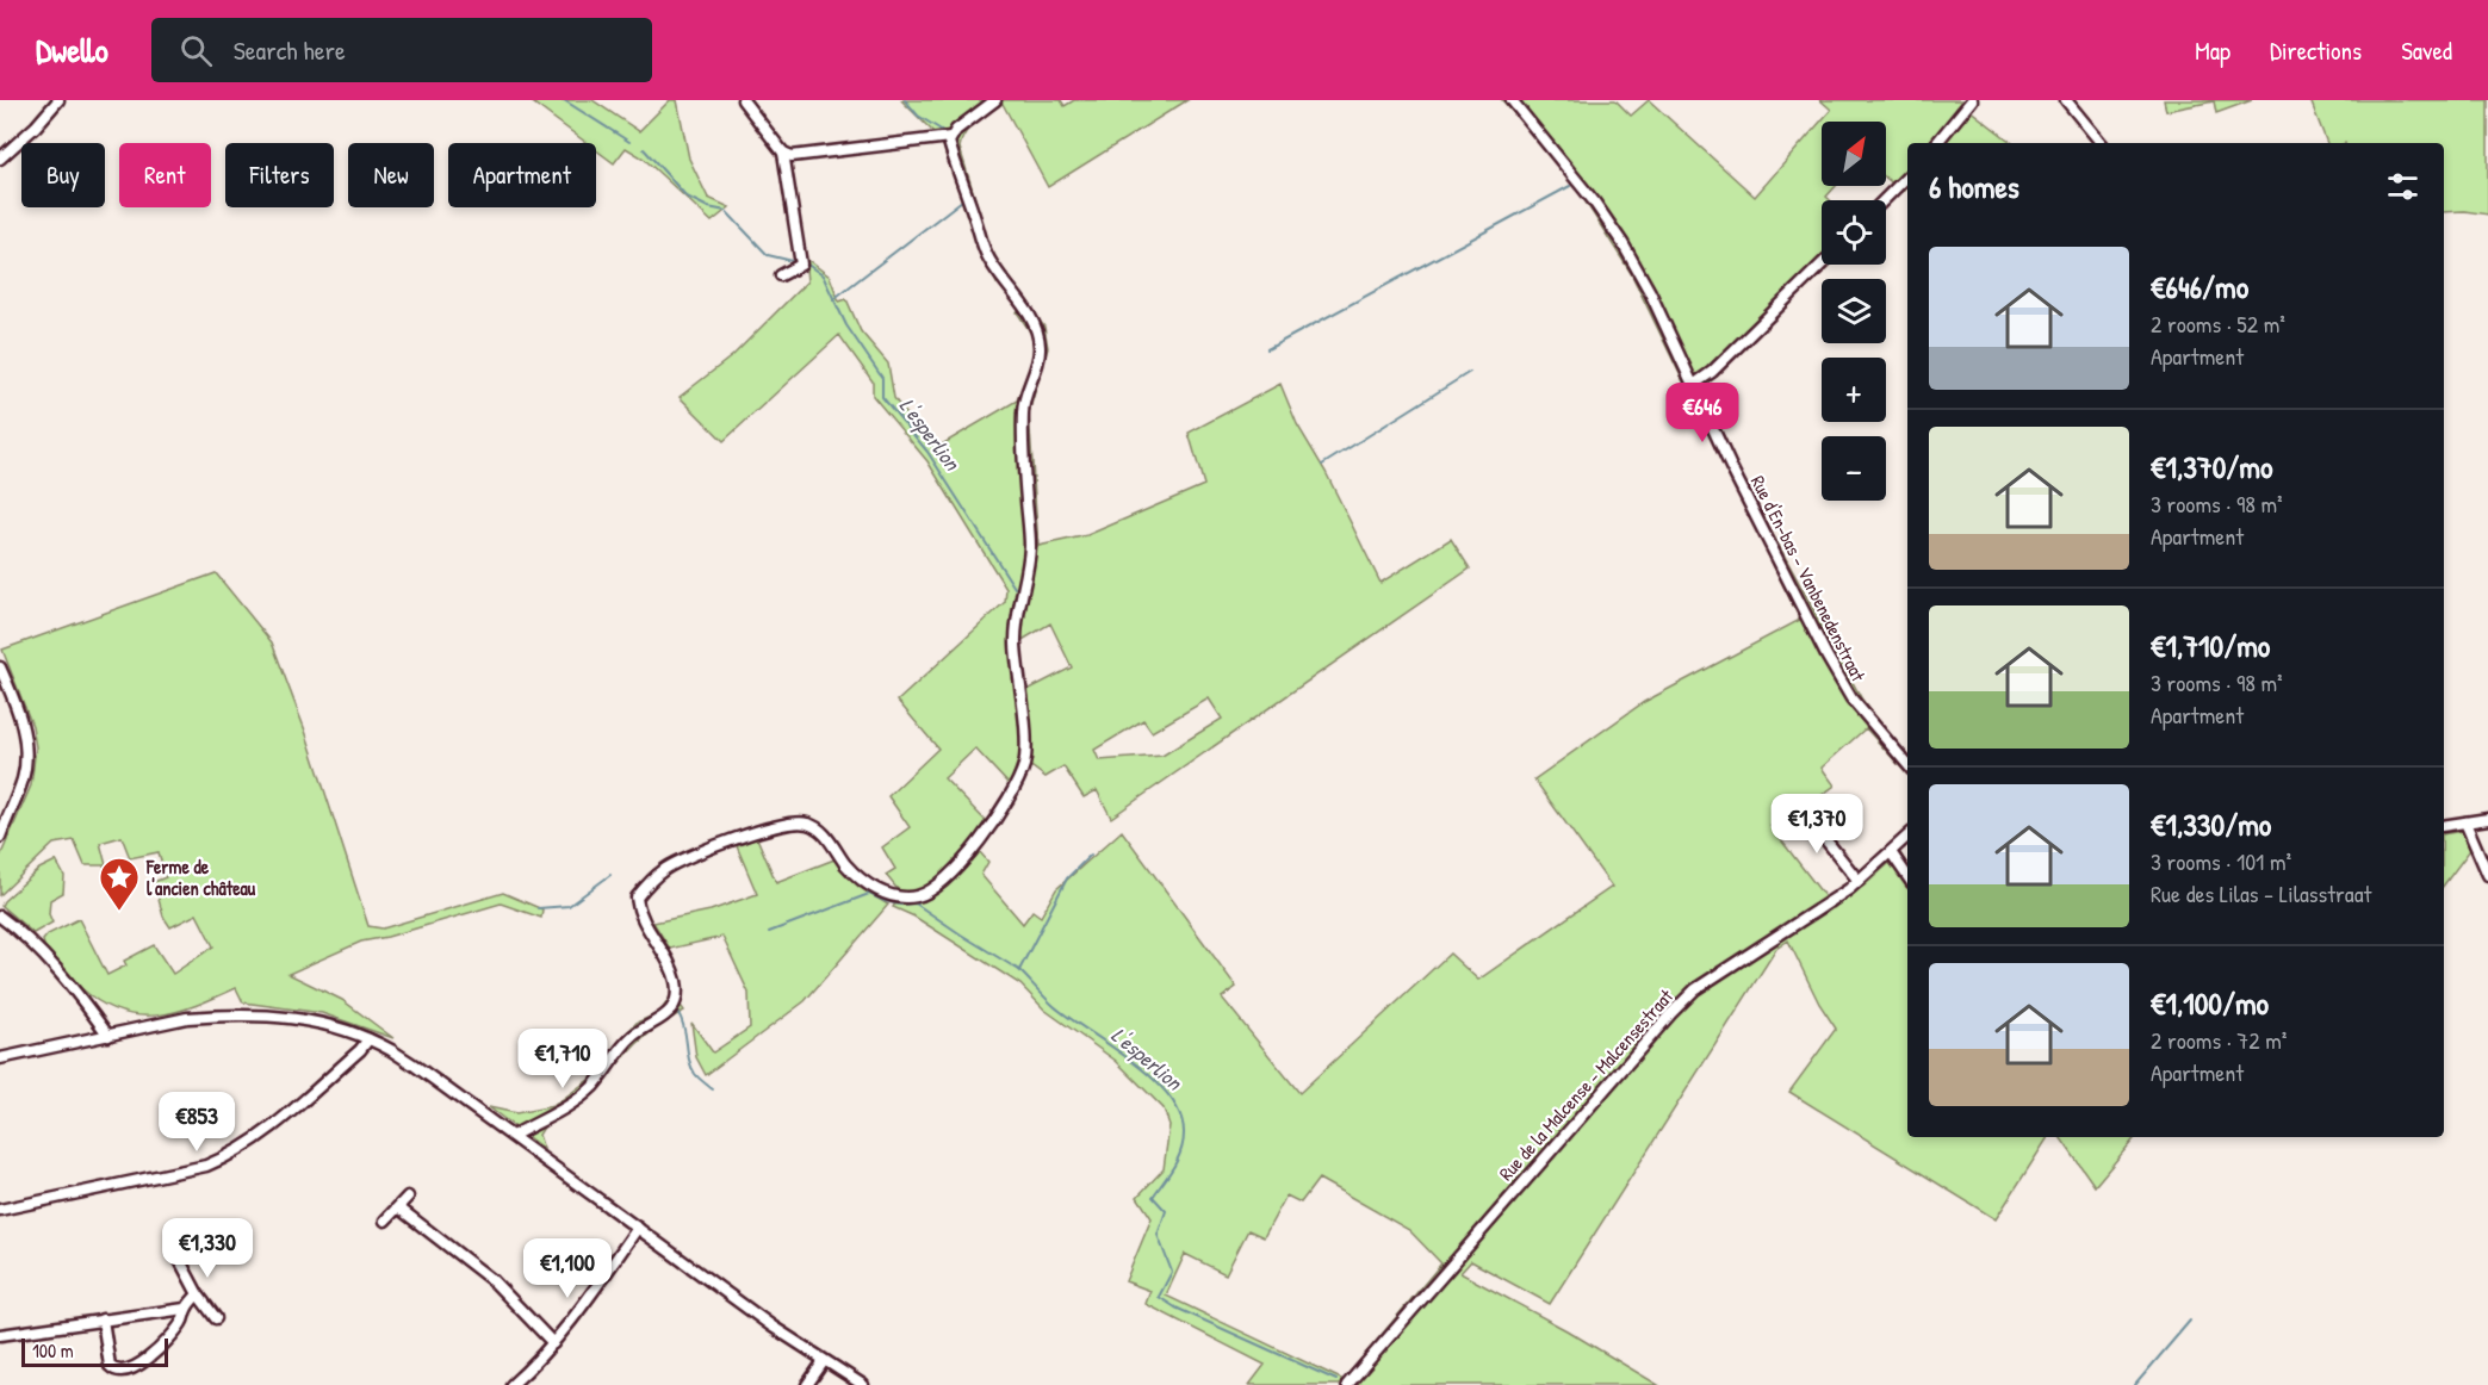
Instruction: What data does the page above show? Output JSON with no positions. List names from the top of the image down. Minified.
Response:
{"streets":{"street":["Rue d'En-bas - Vanbenedenstraat","Rue de la Malcense - Malcensestraat"]},"water":["L'esperlion"],"places":{"place":["Ferme de l'ancien château"]},"scale_bar":"100 m","north":"top right","page":{"header":"Dwello","search":"Search here","nav":["Map","Directions","Saved"],"map_buttons":["+","−"],"chip":["Buy","Rent","Filters","New","Apartment"],"heading":"6 homes","list":[{"name":"€646/mo","note":"2 rooms · 52 m² · Apartment"},{"name":"€1,370/mo","note":"3 rooms · 98 m² · Apartment"},{"name":"€1,710/mo","note":"3 rooms · 98 m² · Apartment"},{"name":"€1,330/mo","note":"3 rooms · 101 m² · Rue des Lilas - Lilasstraat"},{"name":"€1,100/mo","note":"2 rooms · 72 m² · Apartment"}],"price":["€646","€1,370","€1,710","€853","€1,330","€1,100"],"scale":"100 m"}}
